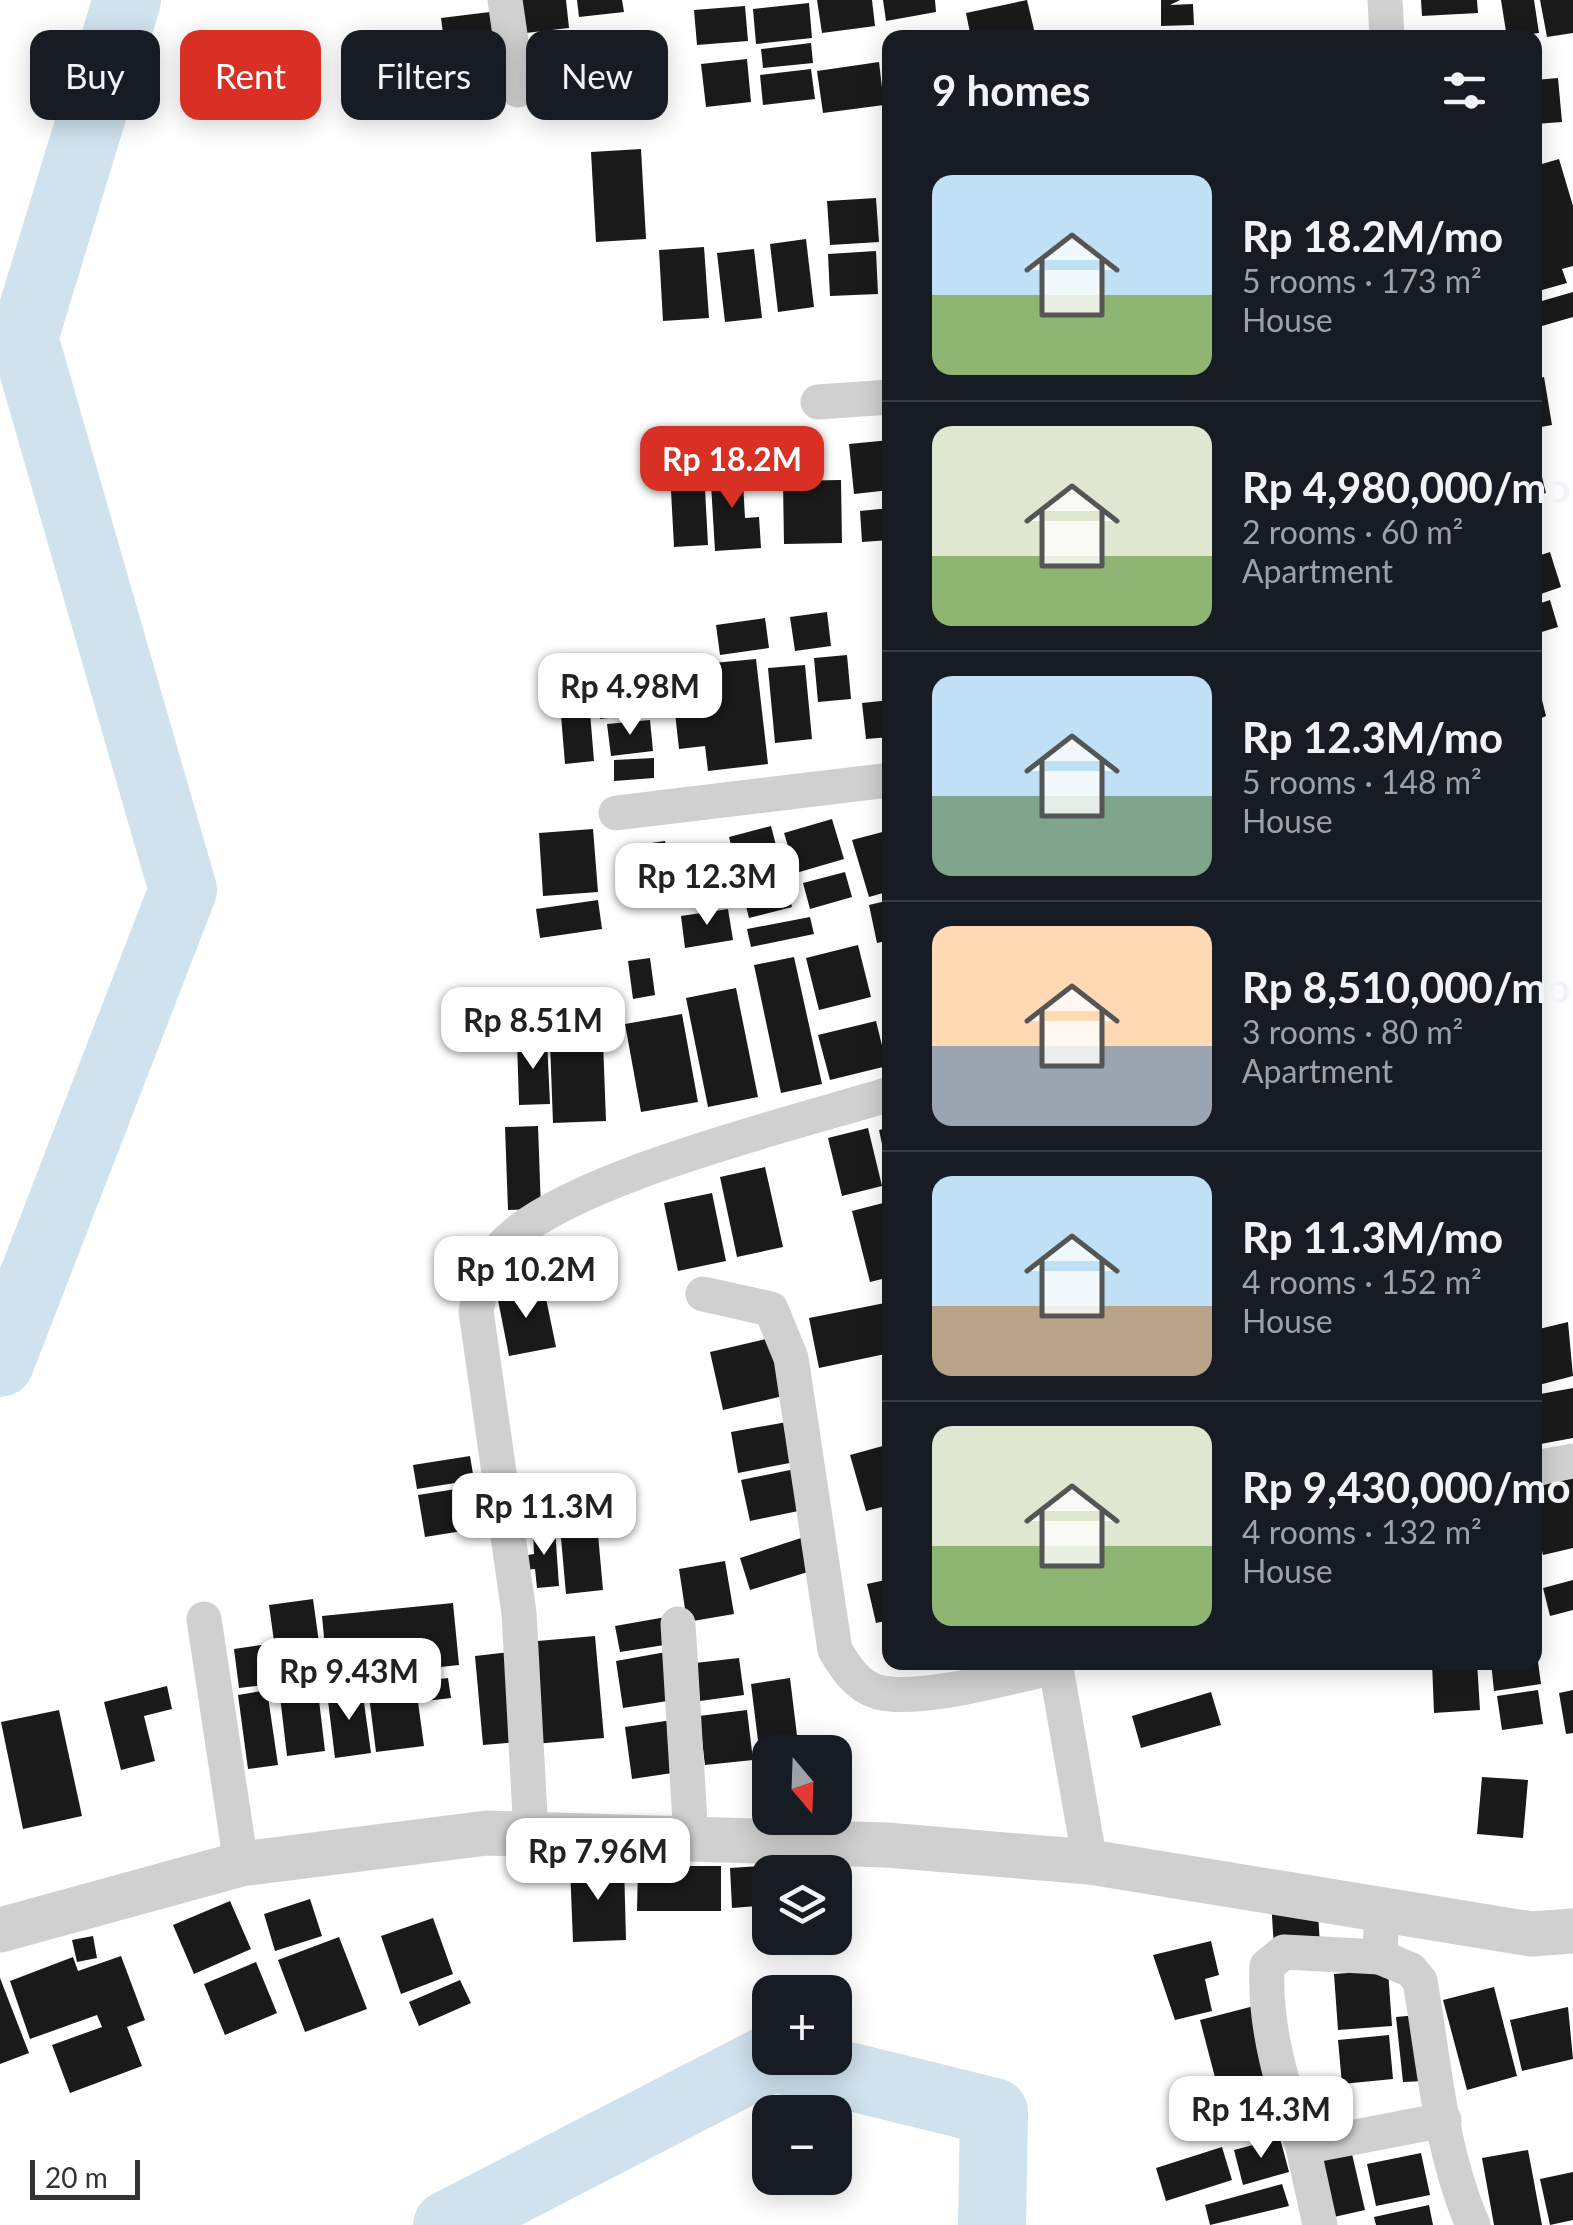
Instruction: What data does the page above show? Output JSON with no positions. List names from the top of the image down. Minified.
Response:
{"scale_bar":"20 m","north":"bottom","page":{"chip":["Buy","Rent","Filters","New"],"heading":"9 homes","list":[{"name":"Rp 18.2M/mo","note":"5 rooms · 173 m² · House"},{"name":"Rp 4,980,000/mo","note":"2 rooms · 60 m² · Apartment"},{"name":"Rp 12.3M/mo","note":"5 rooms · 148 m² · House"},{"name":"Rp 8,510,000/mo","note":"3 rooms · 80 m² · Apartment"},{"name":"Rp 11.3M/mo","note":"4 rooms · 152 m² · House"},{"name":"Rp 9,430,000/mo","note":"4 rooms · 132 m² · House"}],"price":["Rp 18.2M","Rp 4.98M","Rp 12.3M","Rp 8.51M","Rp 10.2M","Rp 11.3M","Rp 9.43M","Rp 7.96M","Rp 14.3M"],"map_buttons":["+","−"],"scale":"20 m"}}
